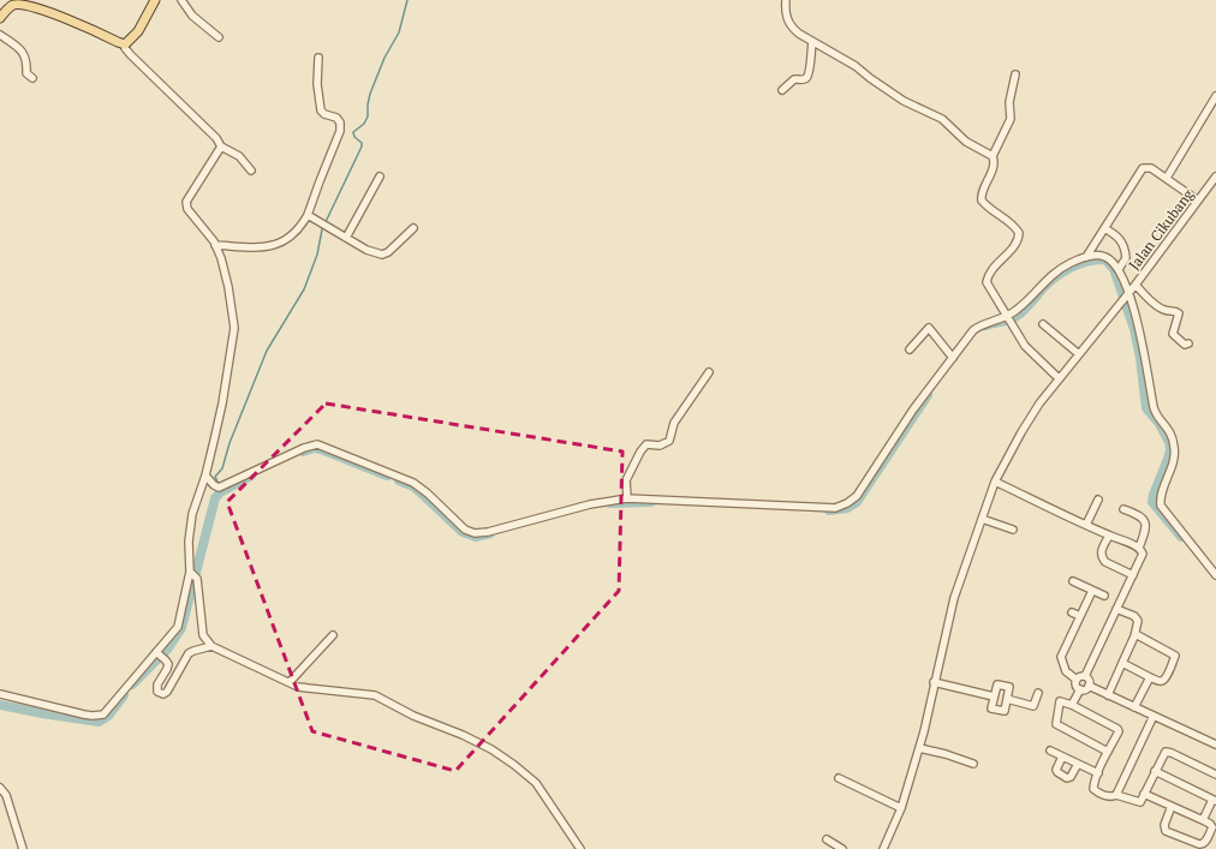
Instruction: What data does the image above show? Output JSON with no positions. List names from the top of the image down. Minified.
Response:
{"streets":{"street":["Jalan Cikubang"]}}
